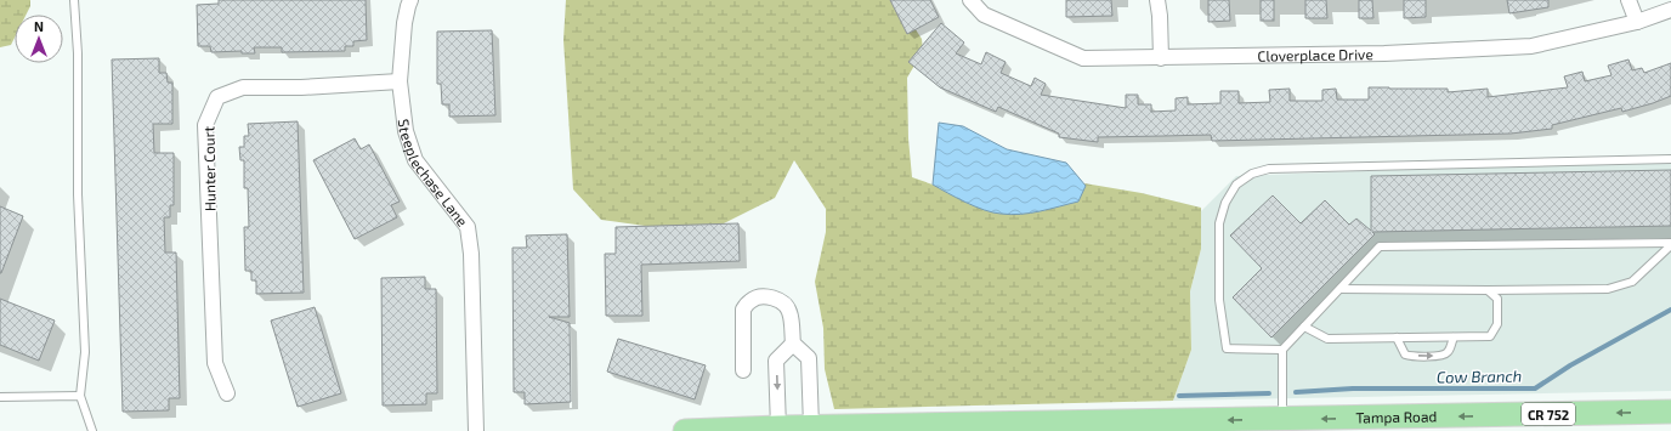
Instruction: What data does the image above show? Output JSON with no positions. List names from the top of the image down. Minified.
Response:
{"streets":{"main road":["CR 752","Tampa Road"],"street":["Cloverplace Drive","Hunter Court","Steeplechase Lane"]},"crossings":[["Hunter Court","Steeplechase Lane"]],"one_way":["Tampa Road"],"water":["Cow Branch"],"north":"top"}
